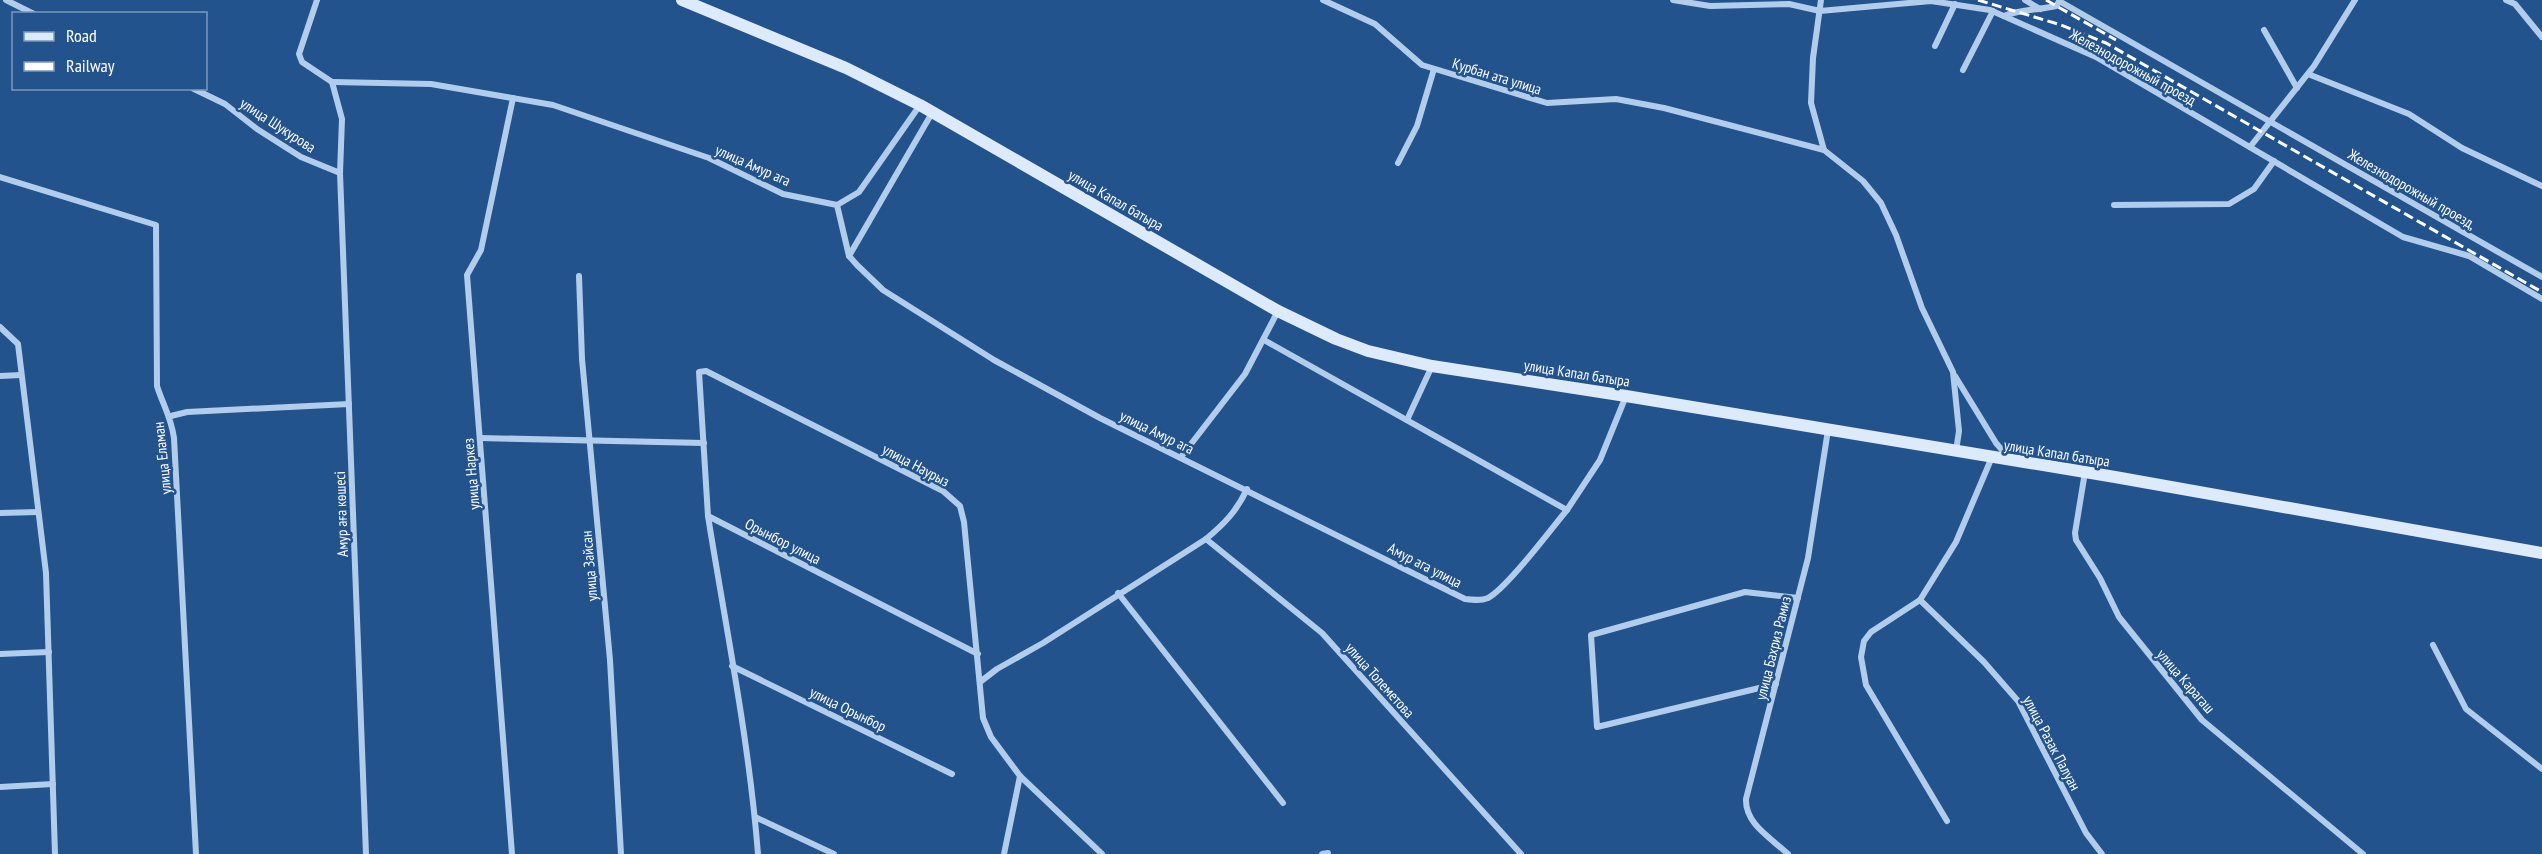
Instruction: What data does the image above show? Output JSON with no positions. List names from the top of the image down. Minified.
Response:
{"streets":{"main road":["улица Капал батыра"],"street":["Железнодорожный проезд","Курбан ата улица","улица Шукурова","улица Амур ага","Железнодорожный проезд,","улица Еламан","улица Наурыз","улица Наркез","Амур аға көшесі","Орынбор улица","Амур ага улица","улица Зайсан","улица Бахриз Рамиз","улица Толеметова","улица Карагаш","улица Орынбор","улица Разак Палуан"]},"crossings":[["улица Шукурова","улица Амур ага"],["улица Шукурова","Амур аға көшесі"],["улица Амур ага","улица Наркез"],["улица Амур ага","Амур ага улица"],["улица Капал батыра","улица Бахриз Рамиз"],["улица Капал батыра","улица Карагаш"],["улица Наурыз","Орынбор улица"]],"legend":["Road","Railway"]}
